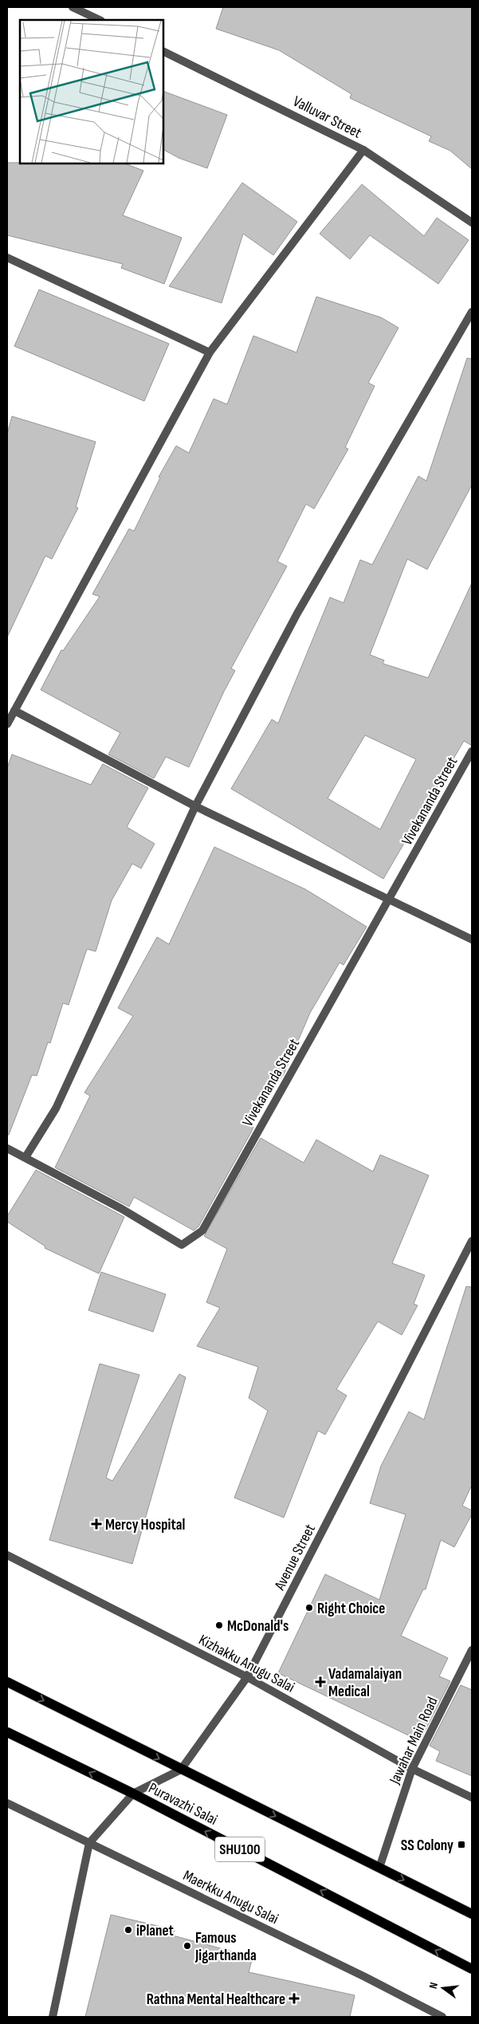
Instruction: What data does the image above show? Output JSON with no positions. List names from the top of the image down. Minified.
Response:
{"streets":{"main road":["Puravazhi Salai","SHU100"],"street":["Valluvar Street","Vivekananda Street","Avenue Street","Kizhakku Anugu Salai","Jawahar Main Road","Maerkku Anugu Salai"]},"crossings":[["Avenue Street","Kizhakku Anugu Salai"],["Avenue Street","Puravazhi Salai"],["Avenue Street","Maerkku Anugu Salai"],["Kizhakku Anugu Salai","Jawahar Main Road"],["Jawahar Main Road","Puravazhi Salai"]],"places":{"health":["Mercy Hospital","Vadamalaiyan Medical","Rathna Mental Healthcare"],"other":["Right Choice","McDonald's","iPlanet","Famous Jigarthanda"],"transit":["SS Colony"]},"north":"left"}
